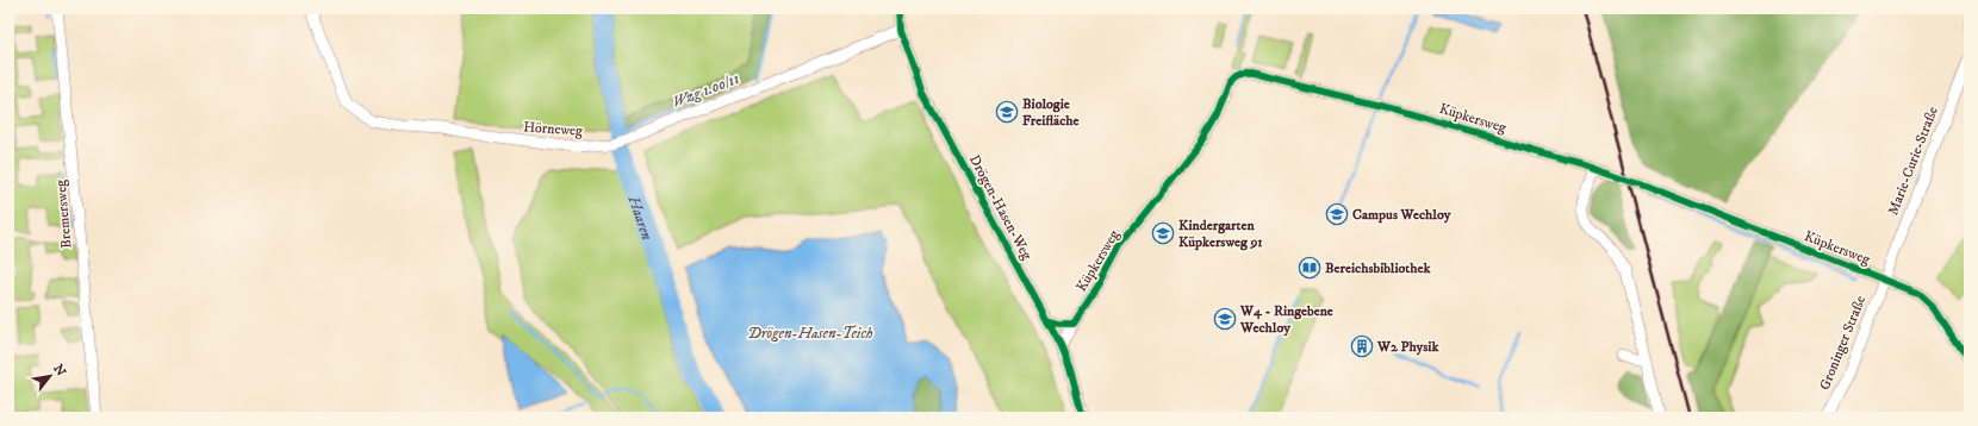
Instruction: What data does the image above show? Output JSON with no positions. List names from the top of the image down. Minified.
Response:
{"streets":{"street":["Küpkersweg","Hörneweg","Marie-Curie-Straße","Drögen-Hasen-Weg","Bremersweg","Groninger Straße"]},"crossings":[["Küpkersweg","Marie-Curie-Straße"],["Küpkersweg","Drögen-Hasen-Weg"],["Küpkersweg","Groninger Straße"],["Hörneweg","Drögen-Hasen-Weg"],["Marie-Curie-Straße","Groninger Straße"]],"water":["Wzg 1.00/11","Haaren","Drögen-Hasen-Teich"],"places":{"school or university":["Biologie Freifläche","Campus Wechloy","Kindergarten Küpkersweg 91","W4 - Ringebene Wechloy"],"library":["Bereichsbibliothek"],"building":["W2 Physik"]},"north":"top right"}
